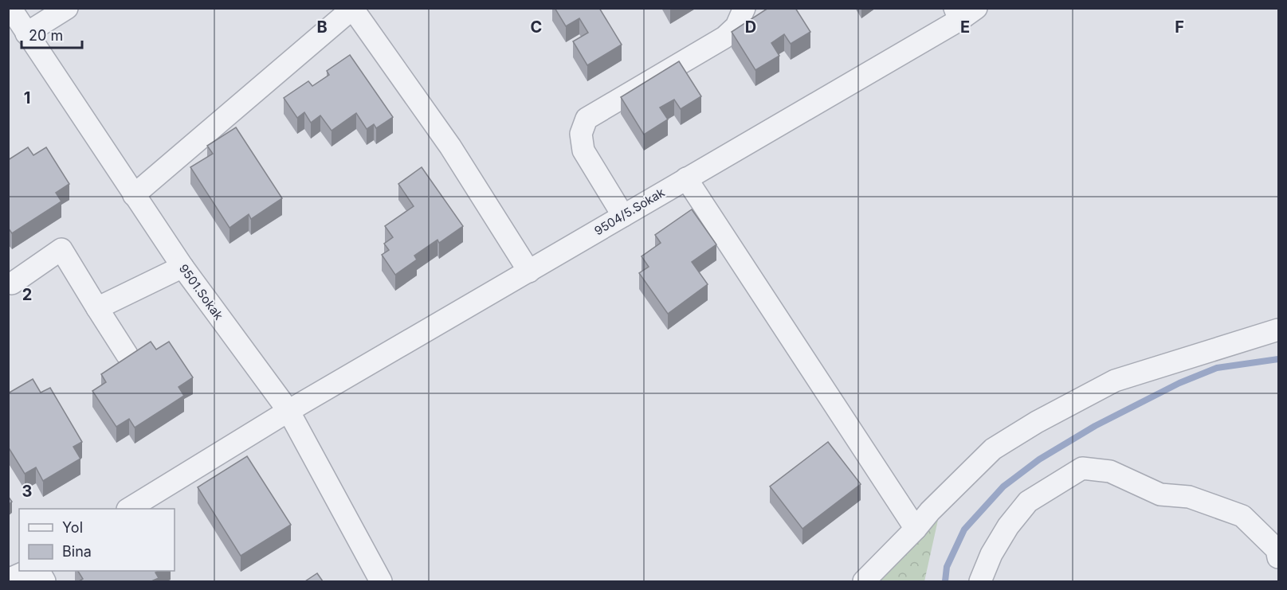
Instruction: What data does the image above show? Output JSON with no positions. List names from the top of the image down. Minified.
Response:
{"streets":{"street":["9504/5.Sokak","9501.Sokak"]},"crossings":[["9504/5.Sokak","9501.Sokak"]],"legend":["Yol","Bina"],"scale_bar":"20 m","grid":{"columns":["B","C","D","E","F"],"rows":["1","2","3"]}}
